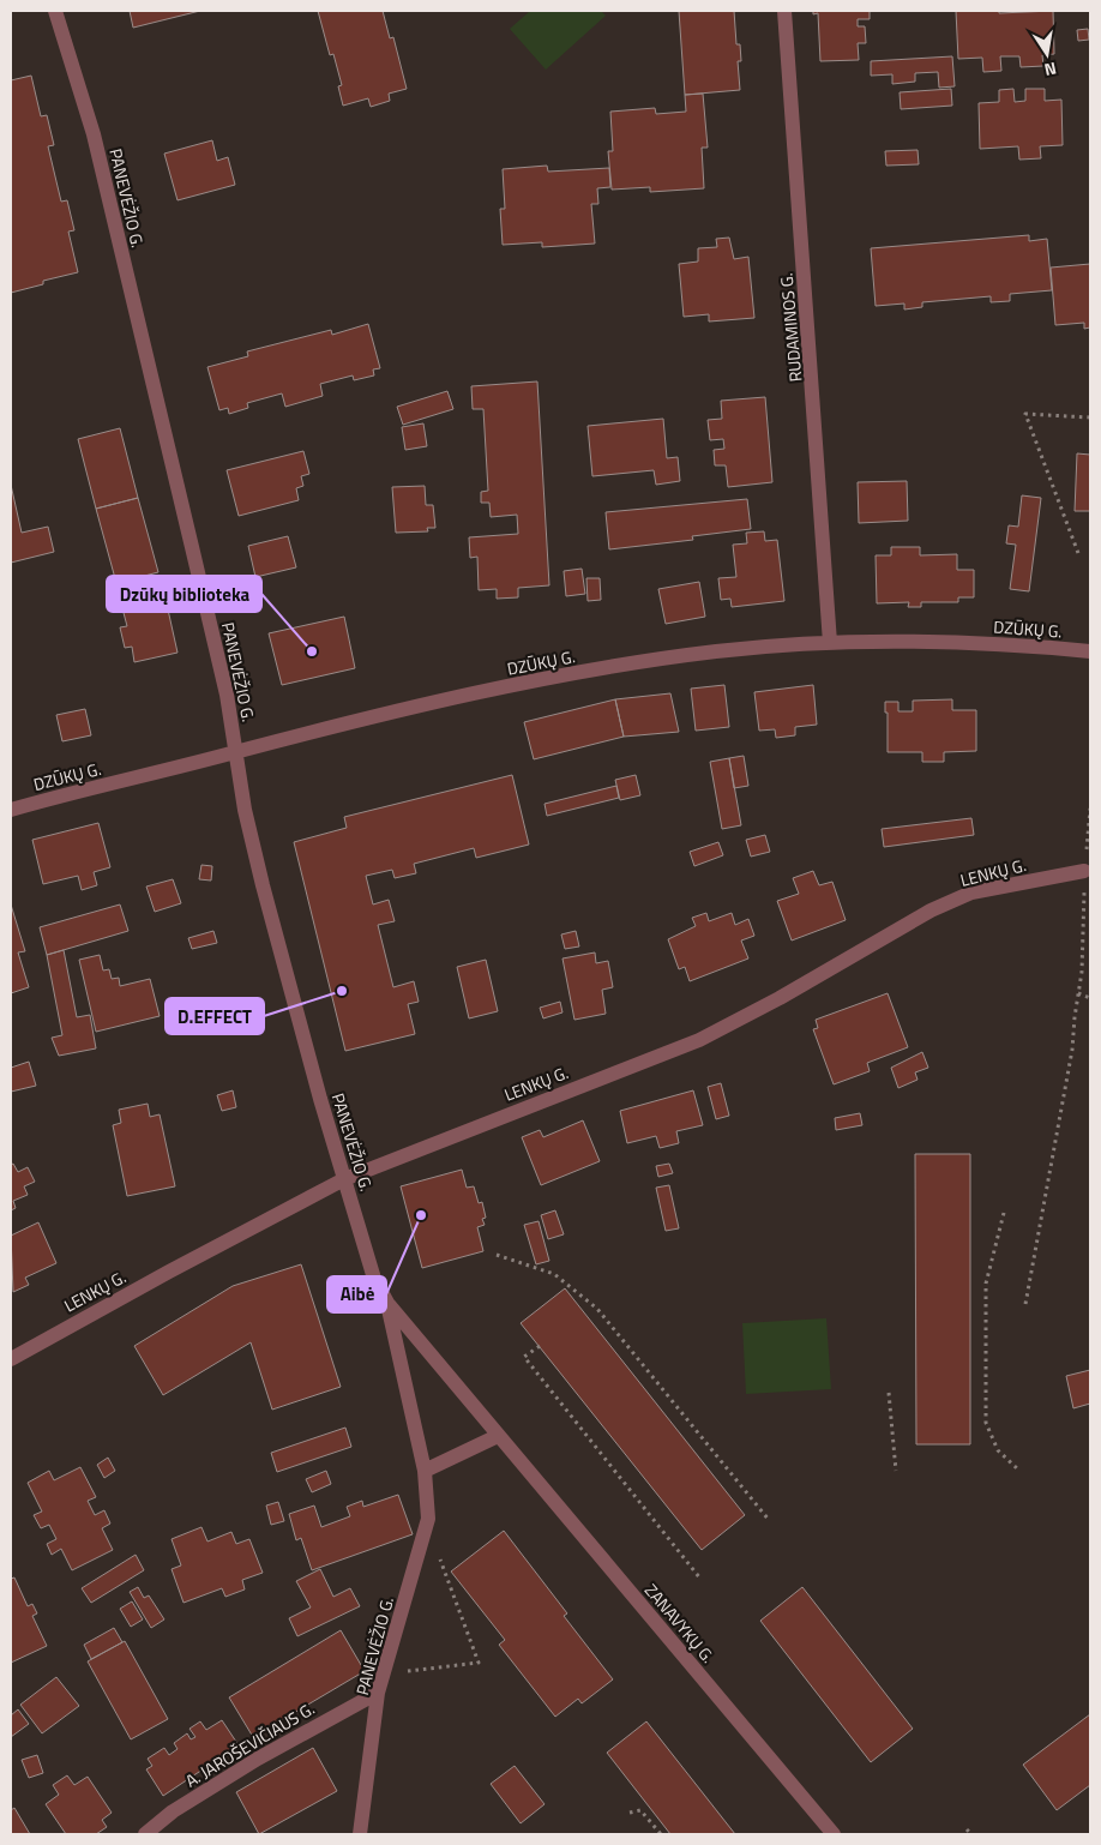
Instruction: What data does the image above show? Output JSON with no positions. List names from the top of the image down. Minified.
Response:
{"streets":{"street":["PANEVĖŽIO G.","RUDAMINOS G.","DZŪKŲ G.","LENKŲ G.","ZANAVYKŲ G.","A. JAROŠEVIČIAUS G."]},"crossings":[["PANEVĖŽIO G.","DZŪKŲ G."],["PANEVĖŽIO G.","LENKŲ G."],["PANEVĖŽIO G.","ZANAVYKŲ G."],["PANEVĖŽIO G.","A. JAROŠEVIČIAUS G."],["RUDAMINOS G.","DZŪKŲ G."]],"places":["Dzūkų biblioteka","D.EFFECT","Aibė"],"north":"bottom"}
